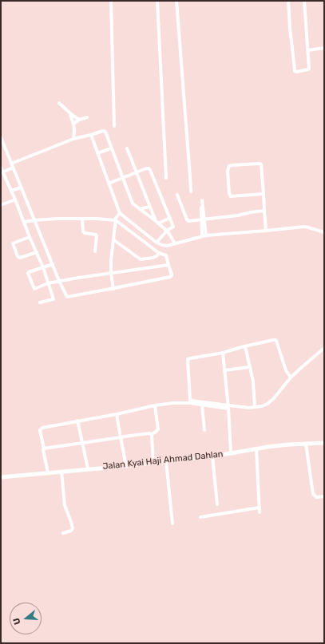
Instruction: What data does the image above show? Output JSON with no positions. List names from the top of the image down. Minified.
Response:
{"streets":{"street":["Jalan Kyai Haji Ahmad Dahlan"]},"north":"left"}
